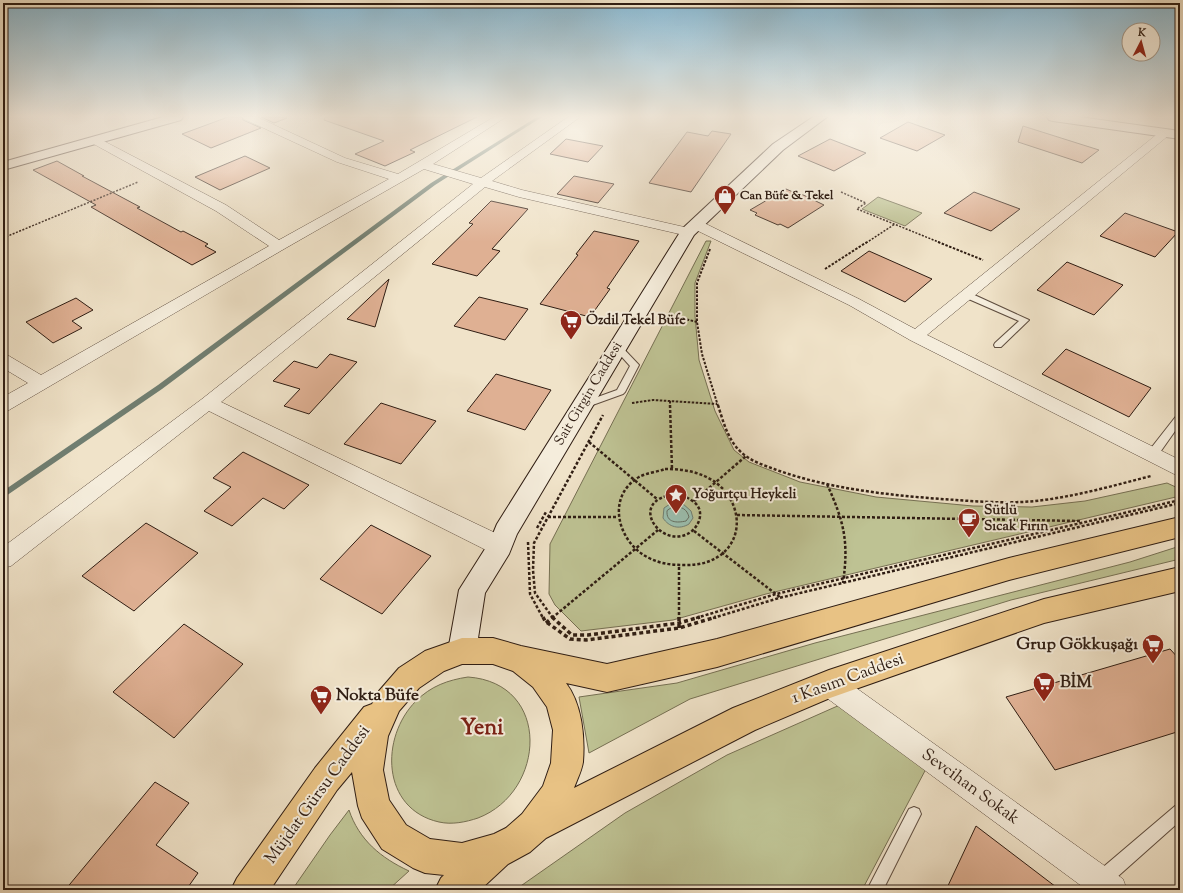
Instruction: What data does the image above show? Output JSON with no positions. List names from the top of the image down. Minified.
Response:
{"streets":{"main road":["1 Kasım Caddesi","Müjdat Gürsu Caddesi"],"street":["Sait Girgin Caddesi","Sevcihan Sokak"]},"crossings":[["1 Kasım Caddesi","Sevcihan Sokak"]],"districts":["Yeni"],"places":{"shop":["Can Büfe & Tekel"],"supermarket":["Özdil Tekel Büfe","Grup Gökkuşağı","BİM","Nokta Büfe"],"place":["Yoğurtçu Heykeli"],"cafe":["Sütlü Sıcak Fırın"]},"north":"top"}
